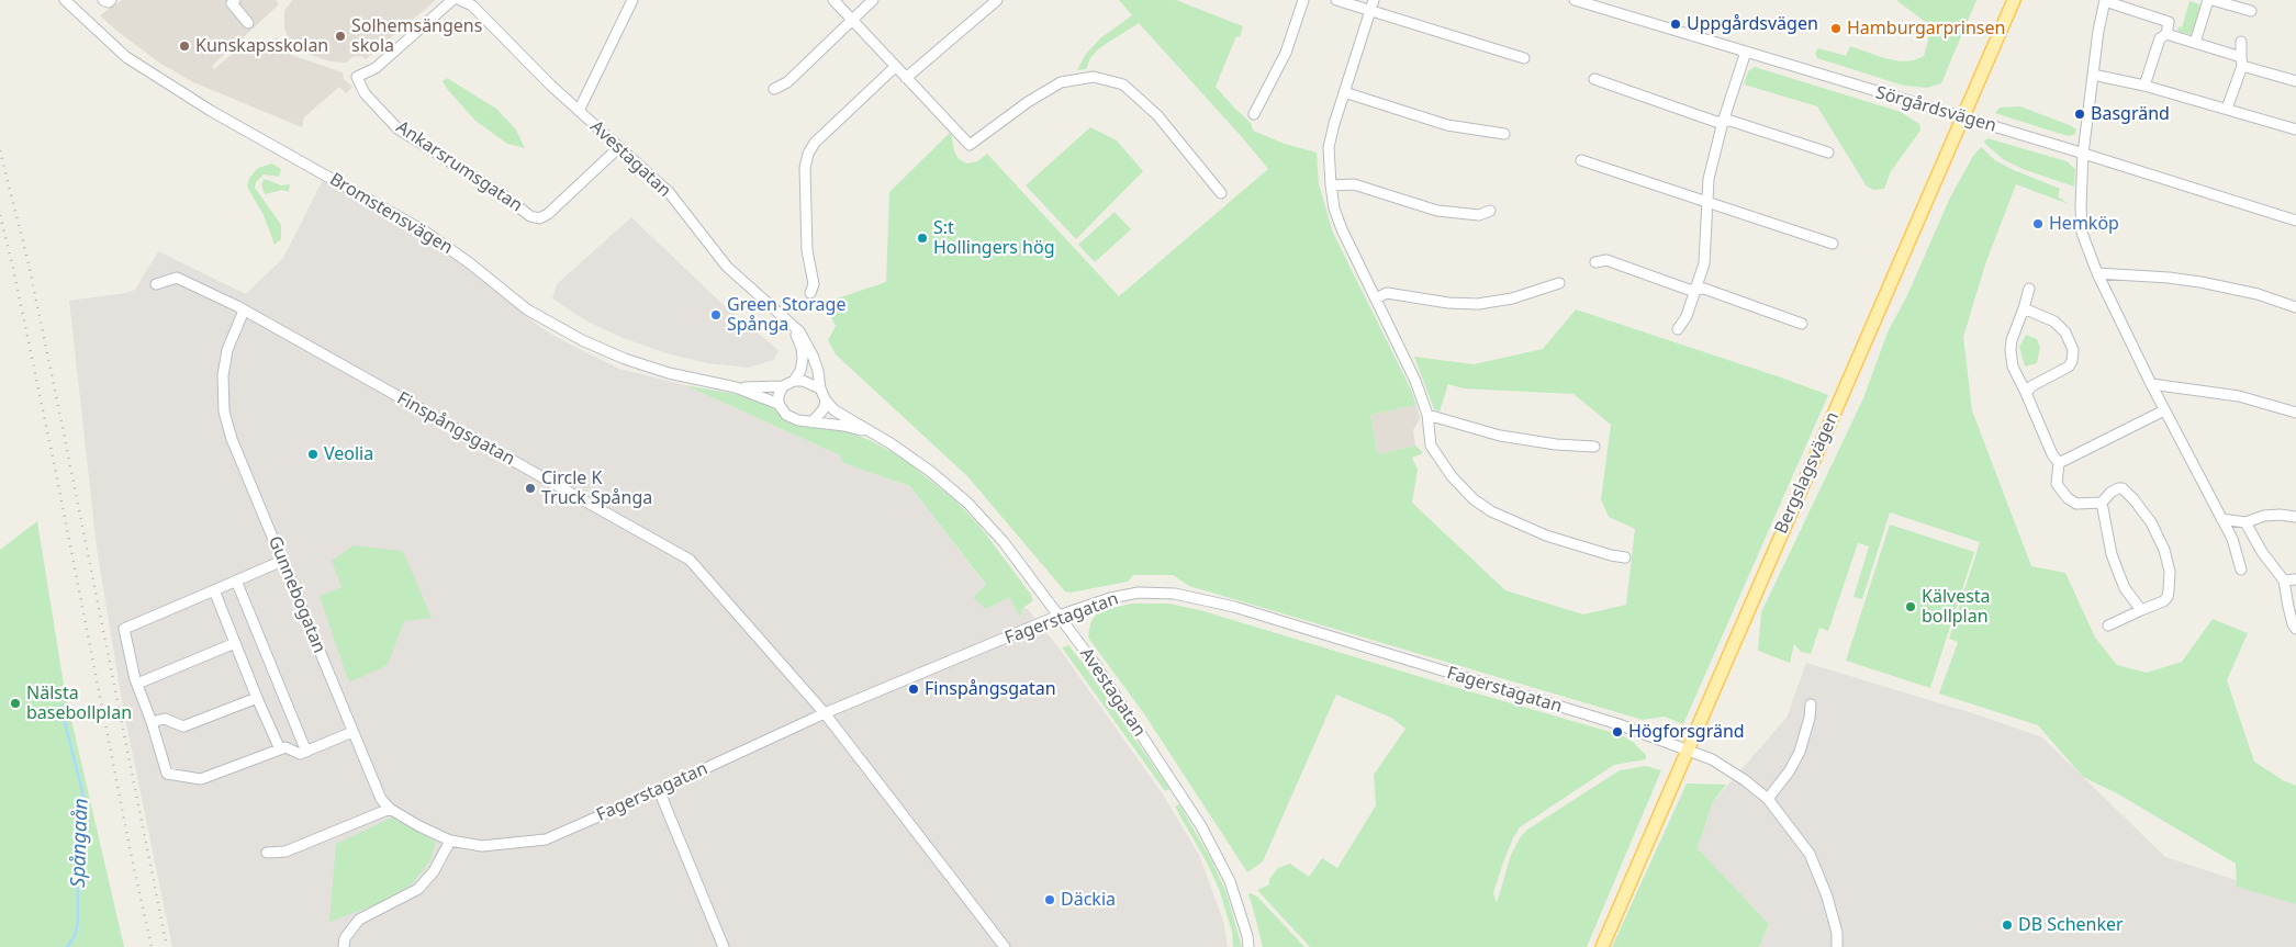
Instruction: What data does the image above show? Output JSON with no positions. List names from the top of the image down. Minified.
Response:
{"streets":{"main road":["Bergslagsvägen"],"street":["Sörgårdsvägen","Avestagatan","Ankarsrumsgatan","Bromstensvägen","Finspångsgatan","Gunnebogatan","Fagerstagatan"]},"crossings":[["Sörgårdsvägen","Bergslagsvägen"],["Avestagatan","Ankarsrumsgatan"],["Avestagatan","Bromstensvägen"],["Avestagatan","Fagerstagatan"],["Finspångsgatan","Gunnebogatan"],["Finspångsgatan","Fagerstagatan"],["Bergslagsvägen","Fagerstagatan"],["Gunnebogatan","Fagerstagatan"]],"water":["Spångaån"],"places":["Uppgårdsvägen","Hamburgarprinsen","Solhemsängens skola","Kunskapsskolan","Basgränd","Hemköp","S:t Hollingers hög","Green Storage Spånga","Veolia","Circle K Truck Spånga","Kälvesta bollplan","Finspångsgatan","Nälsta basebollplan","Högforsgränd","Däckia","DB Schenker"]}
